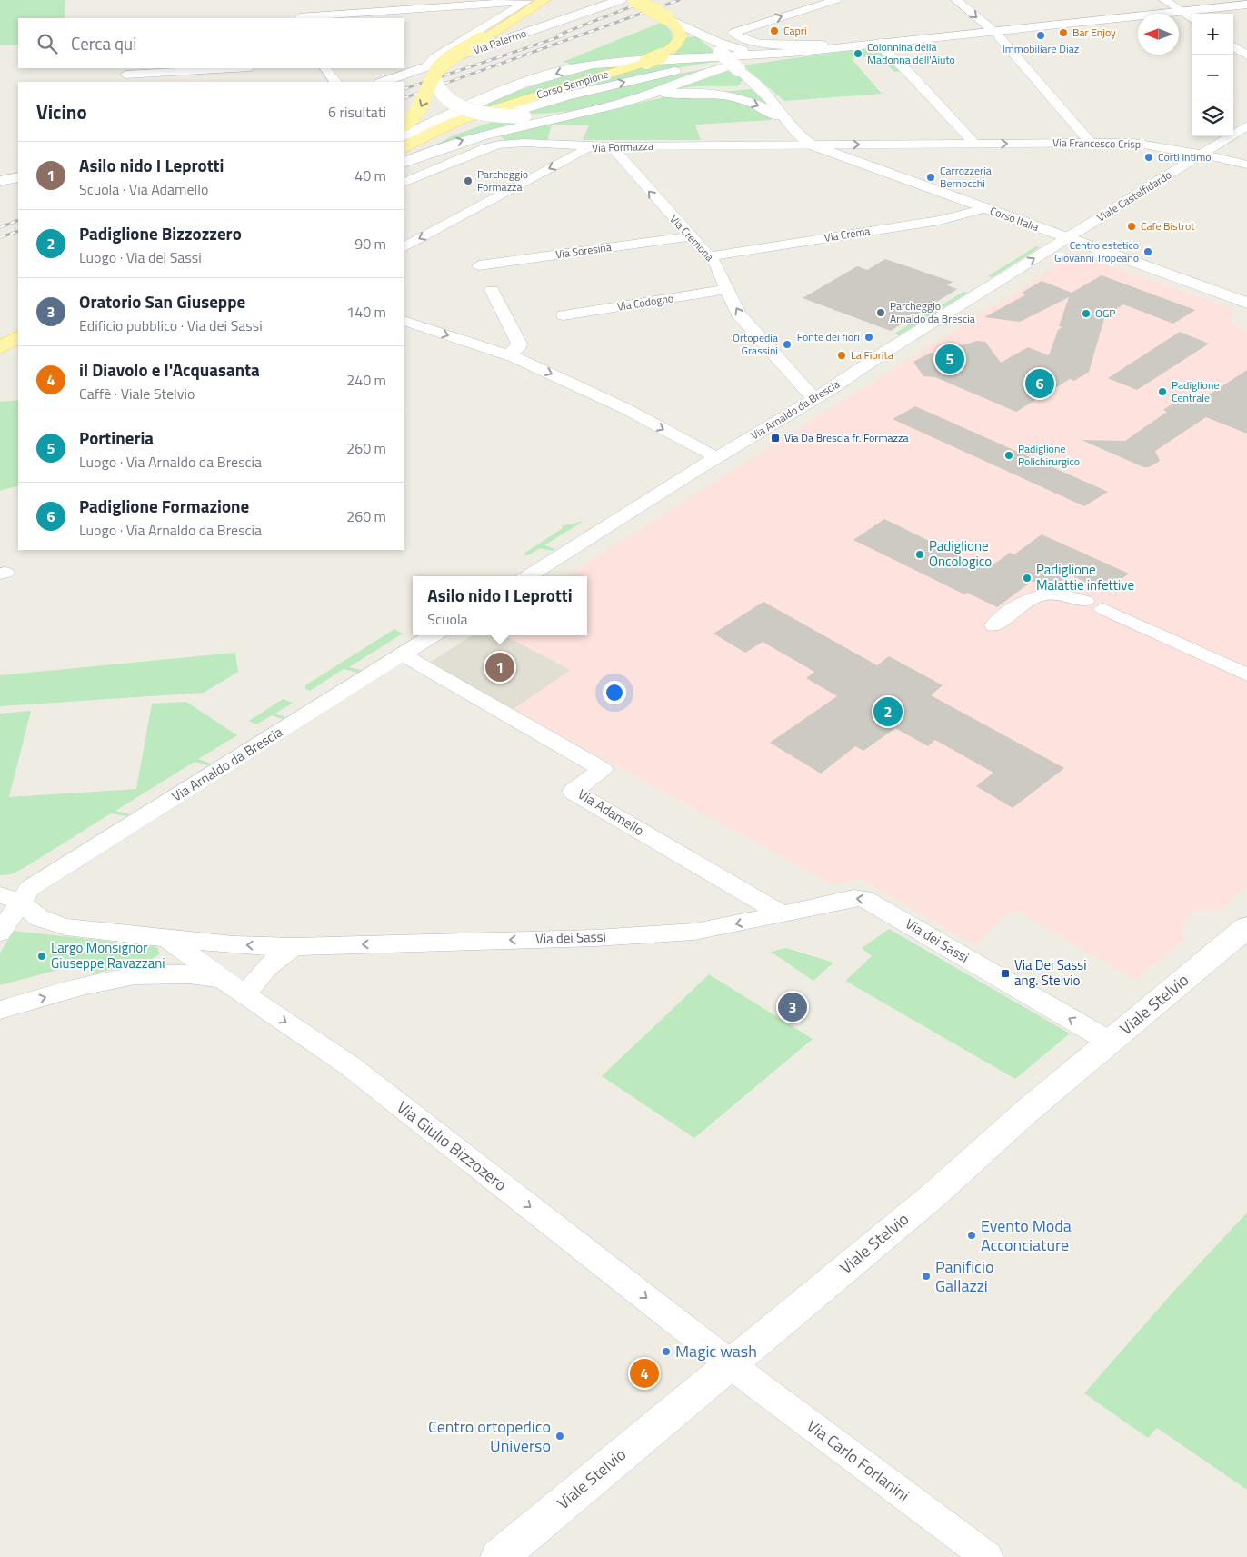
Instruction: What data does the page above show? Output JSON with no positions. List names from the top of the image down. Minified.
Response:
{"streets":{"main road":["Via Palermo","Corso Sempione","Corso Italia","Viale Stelvio"],"street":["Via Francesco Crispi","Via Formazza","Viale Castelfidardo","Via Crema","Via Cremona","Via Soresina","Via Codogno","Via Arnaldo da Brescia","Via Adamello","Via dei Sassi","Via Giulio Bizzozero","Via Carlo Forlanini"]},"crossings":[["Via Francesco Crispi","Via Formazza"],["Via Francesco Crispi","Viale Castelfidardo"],["Via Francesco Crispi","Corso Italia"],["Via Formazza","Corso Italia"],["Via Formazza","Via Cremona"],["Viale Castelfidardo","Corso Italia"],["Viale Castelfidardo","Via Arnaldo da Brescia"],["Corso Italia","Via Crema"],["Corso Italia","Via Arnaldo da Brescia"],["Via Crema","Via Cremona"],["Via Cremona","Via Soresina"],["Via Cremona","Via Codogno"],["Via Cremona","Via Arnaldo da Brescia"],["Via Arnaldo da Brescia","Via Adamello"],["Via Arnaldo da Brescia","Via dei Sassi"],["Via Adamello","Via dei Sassi"],["Via dei Sassi","Viale Stelvio"],["Via dei Sassi","Via Giulio Bizzozero"],["Viale Stelvio","Via Giulio Bizzozero"],["Viale Stelvio","Via Carlo Forlanini"],["Via Giulio Bizzozero","Via Carlo Forlanini"]],"one_way":["Via Francesco Crispi","Via dei Sassi","Via Giulio Bizzozero"],"places":{"other":["Capri","Bar Enjoy","Immobiliare Diaz","Colonnina della Madonna dell'Aiuto","Corti intimo","Carrozzeria Bernocchi","Parcheggio Formazza","Cafe Bistrot","Centro estetico Giovanni Tropeano","Parcheggio Arnaldo da Brescia","OGP","Fonte dei fiori","Ortopedia Grassini","La Fiorita","Padiglione Centrale","Padiglione Polichirurgico","Padiglione Oncologico","Padiglione Malattie infettive","Largo Monsignor Giuseppe Ravazzani","Evento Moda Acconciature","Panificio Gallazzi","Magic wash","Centro ortopedico Universo"],"transit":["Via Da Brescia fr. Formazza","Via Dei Sassi ang. Stelvio"]},"north":"left","page":{"map_buttons":["+","−"],"search":"Cerca qui","heading":["Vicino","6 risultati"],"list":[{"mark":"1","name":"Asilo nido I Leprotti","note":"Scuola · Via Adamello","value":"40 m"},{"mark":"2","name":"Padiglione Bizzozzero","note":"Luogo · Via dei Sassi","value":"90 m"},{"mark":"3","name":"Oratorio San Giuseppe","note":"Edificio pubblico · Via dei Sassi","value":"140 m"},{"mark":"4","name":"il Diavolo e l'Acquasanta","note":"Caffè · Viale Stelvio","value":"240 m"},{"mark":"5","name":"Portineria","note":"Luogo · Via Arnaldo da Brescia","value":"260 m"},{"mark":"6","name":"Padiglione Formazione","note":"Luogo · Via Arnaldo da Brescia","value":"260 m"}],"pins":["5","6","1","2","3","4"],"popup":["Asilo nido I Leprotti","Scuola"]}}
